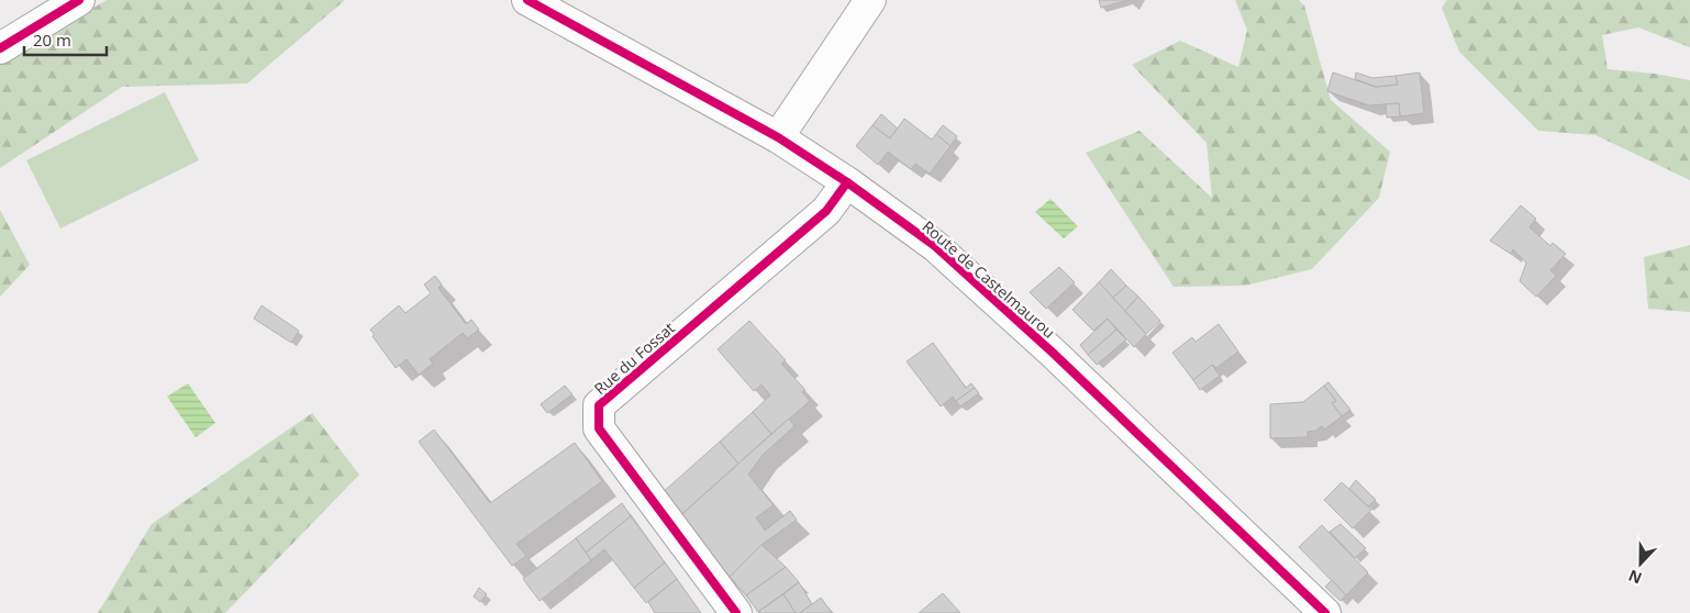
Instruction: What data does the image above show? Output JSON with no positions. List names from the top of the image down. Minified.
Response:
{"streets":{"street":["Route de Castelmaurou","Rue du Fossat"]},"crossings":[["Route de Castelmaurou","Rue du Fossat"]],"scale_bar":"20 m","north":"bottom"}
